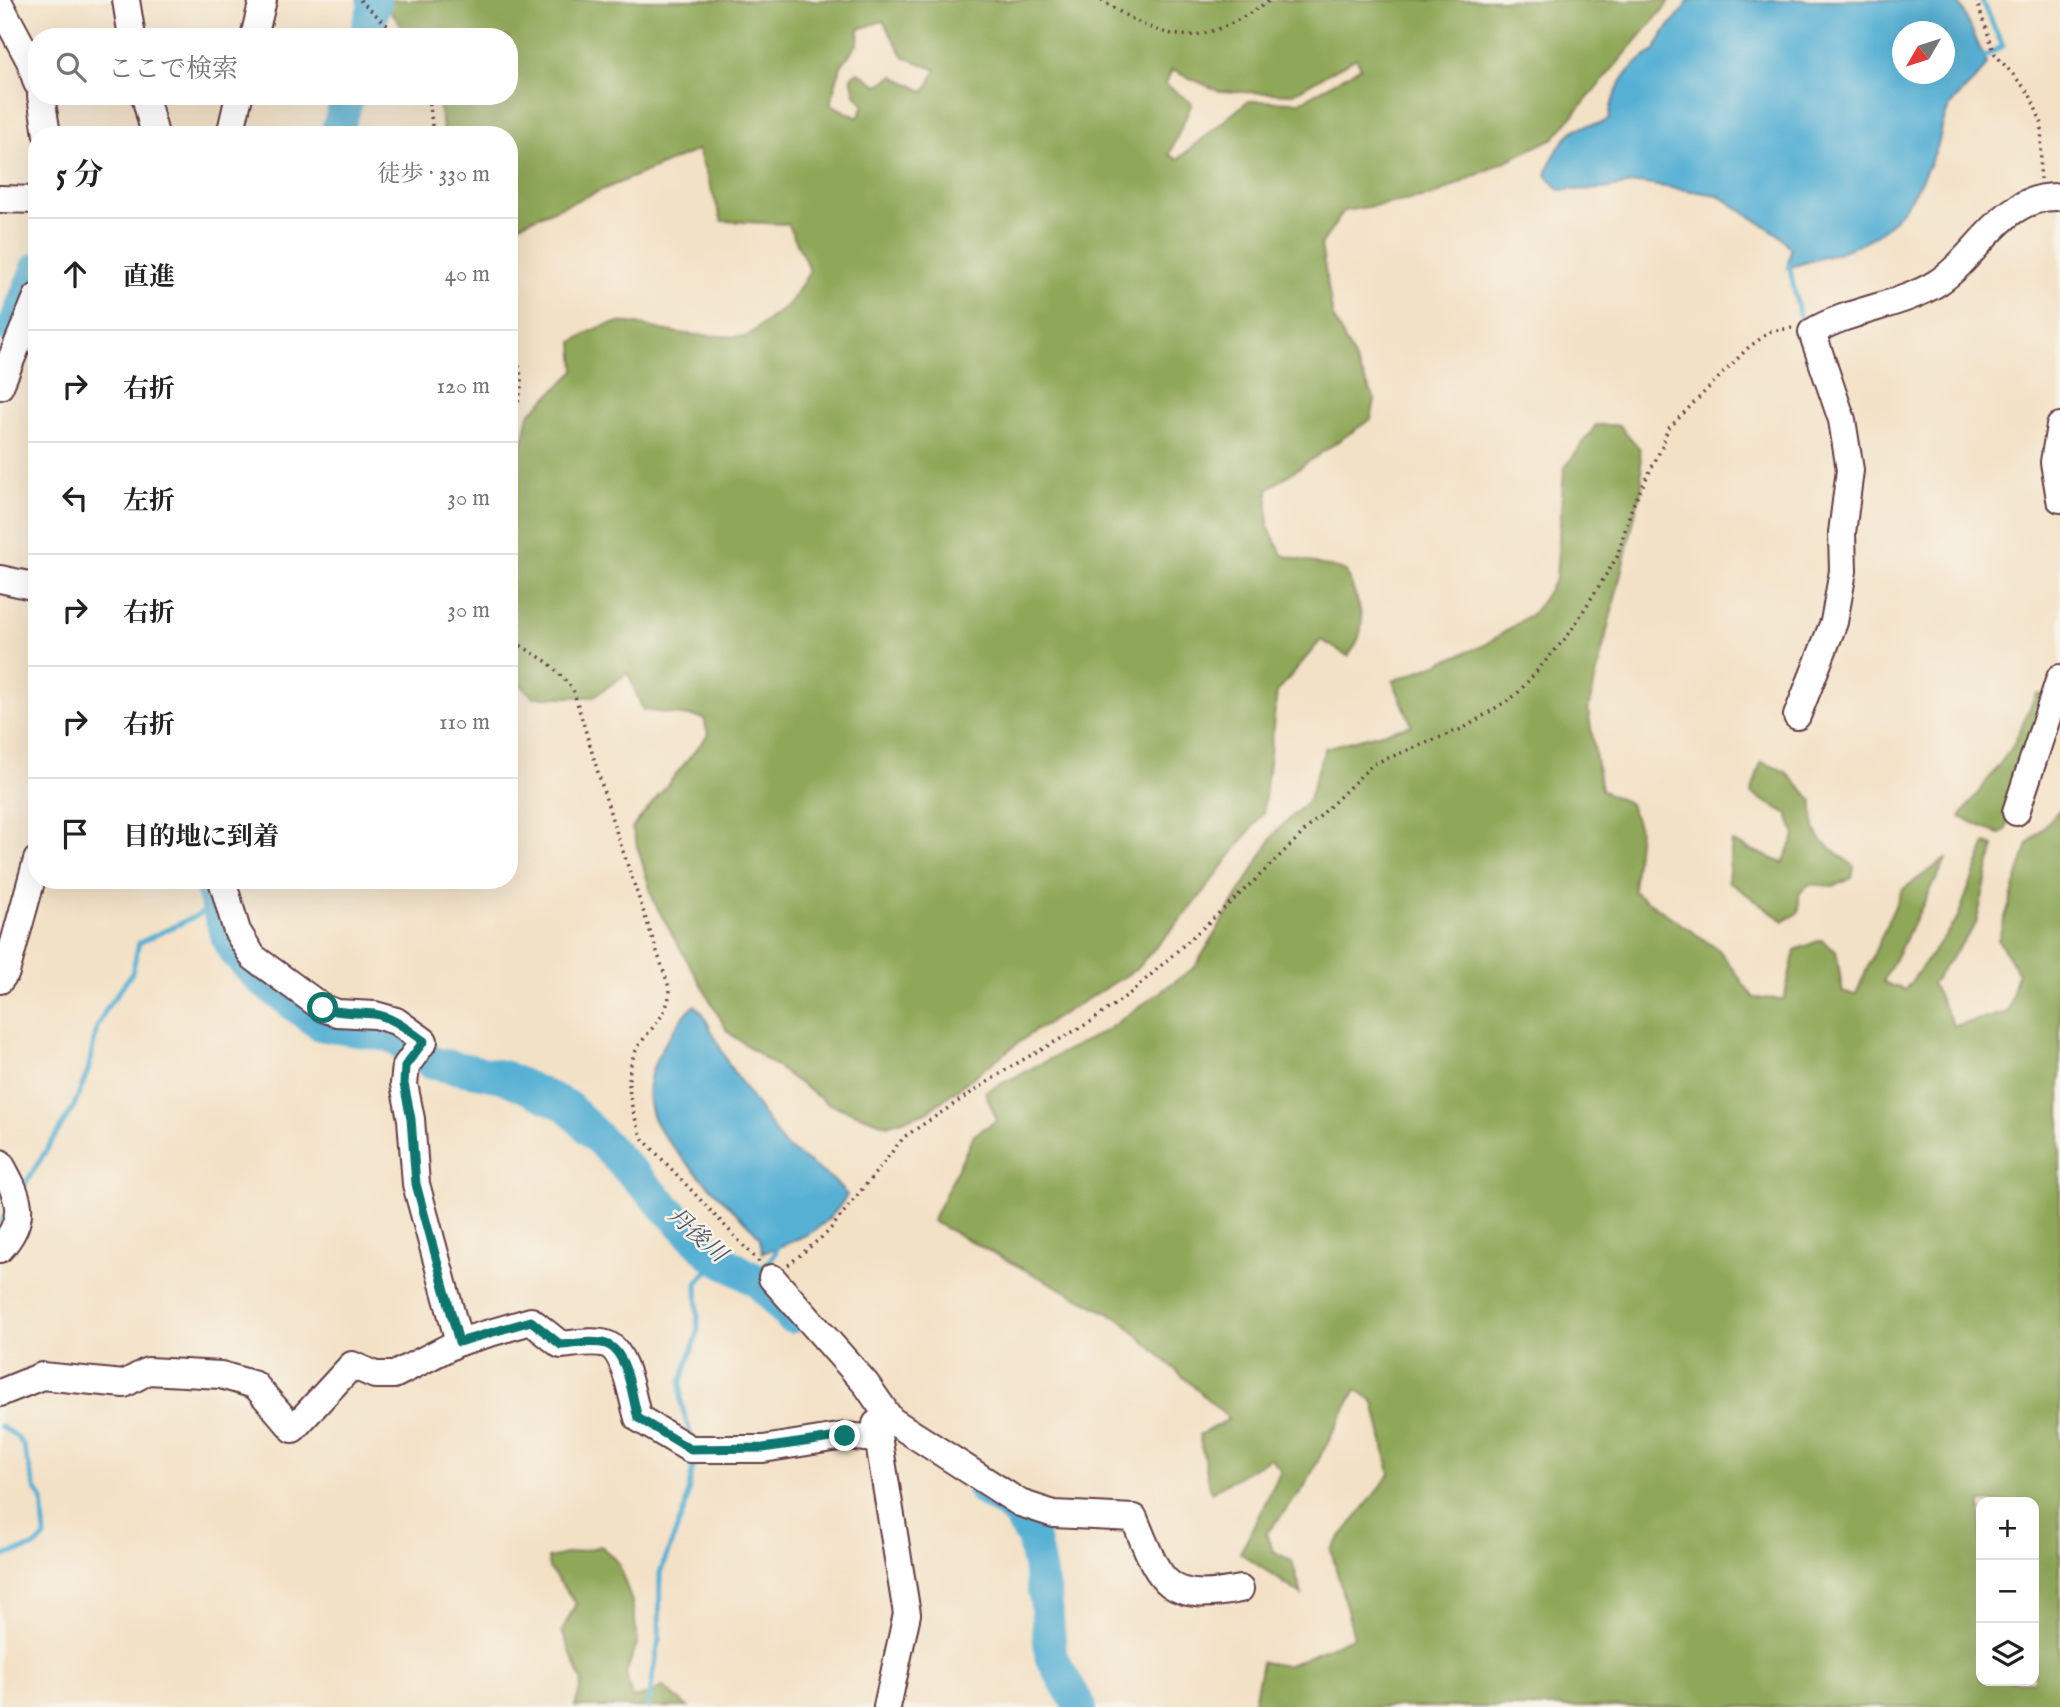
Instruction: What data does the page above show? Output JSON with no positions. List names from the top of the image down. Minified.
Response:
{"water":["丹後川"],"north":"bottom left","page":{"search":"ここで検索","heading":["5 分","徒歩 · 330 m"],"list":[["直進","40 m"],["右折","120 m"],["左折","30 m"],["右折","30 m"],["右折","110 m"],"目的地に到着"],"map_buttons":["+","−"]}}
